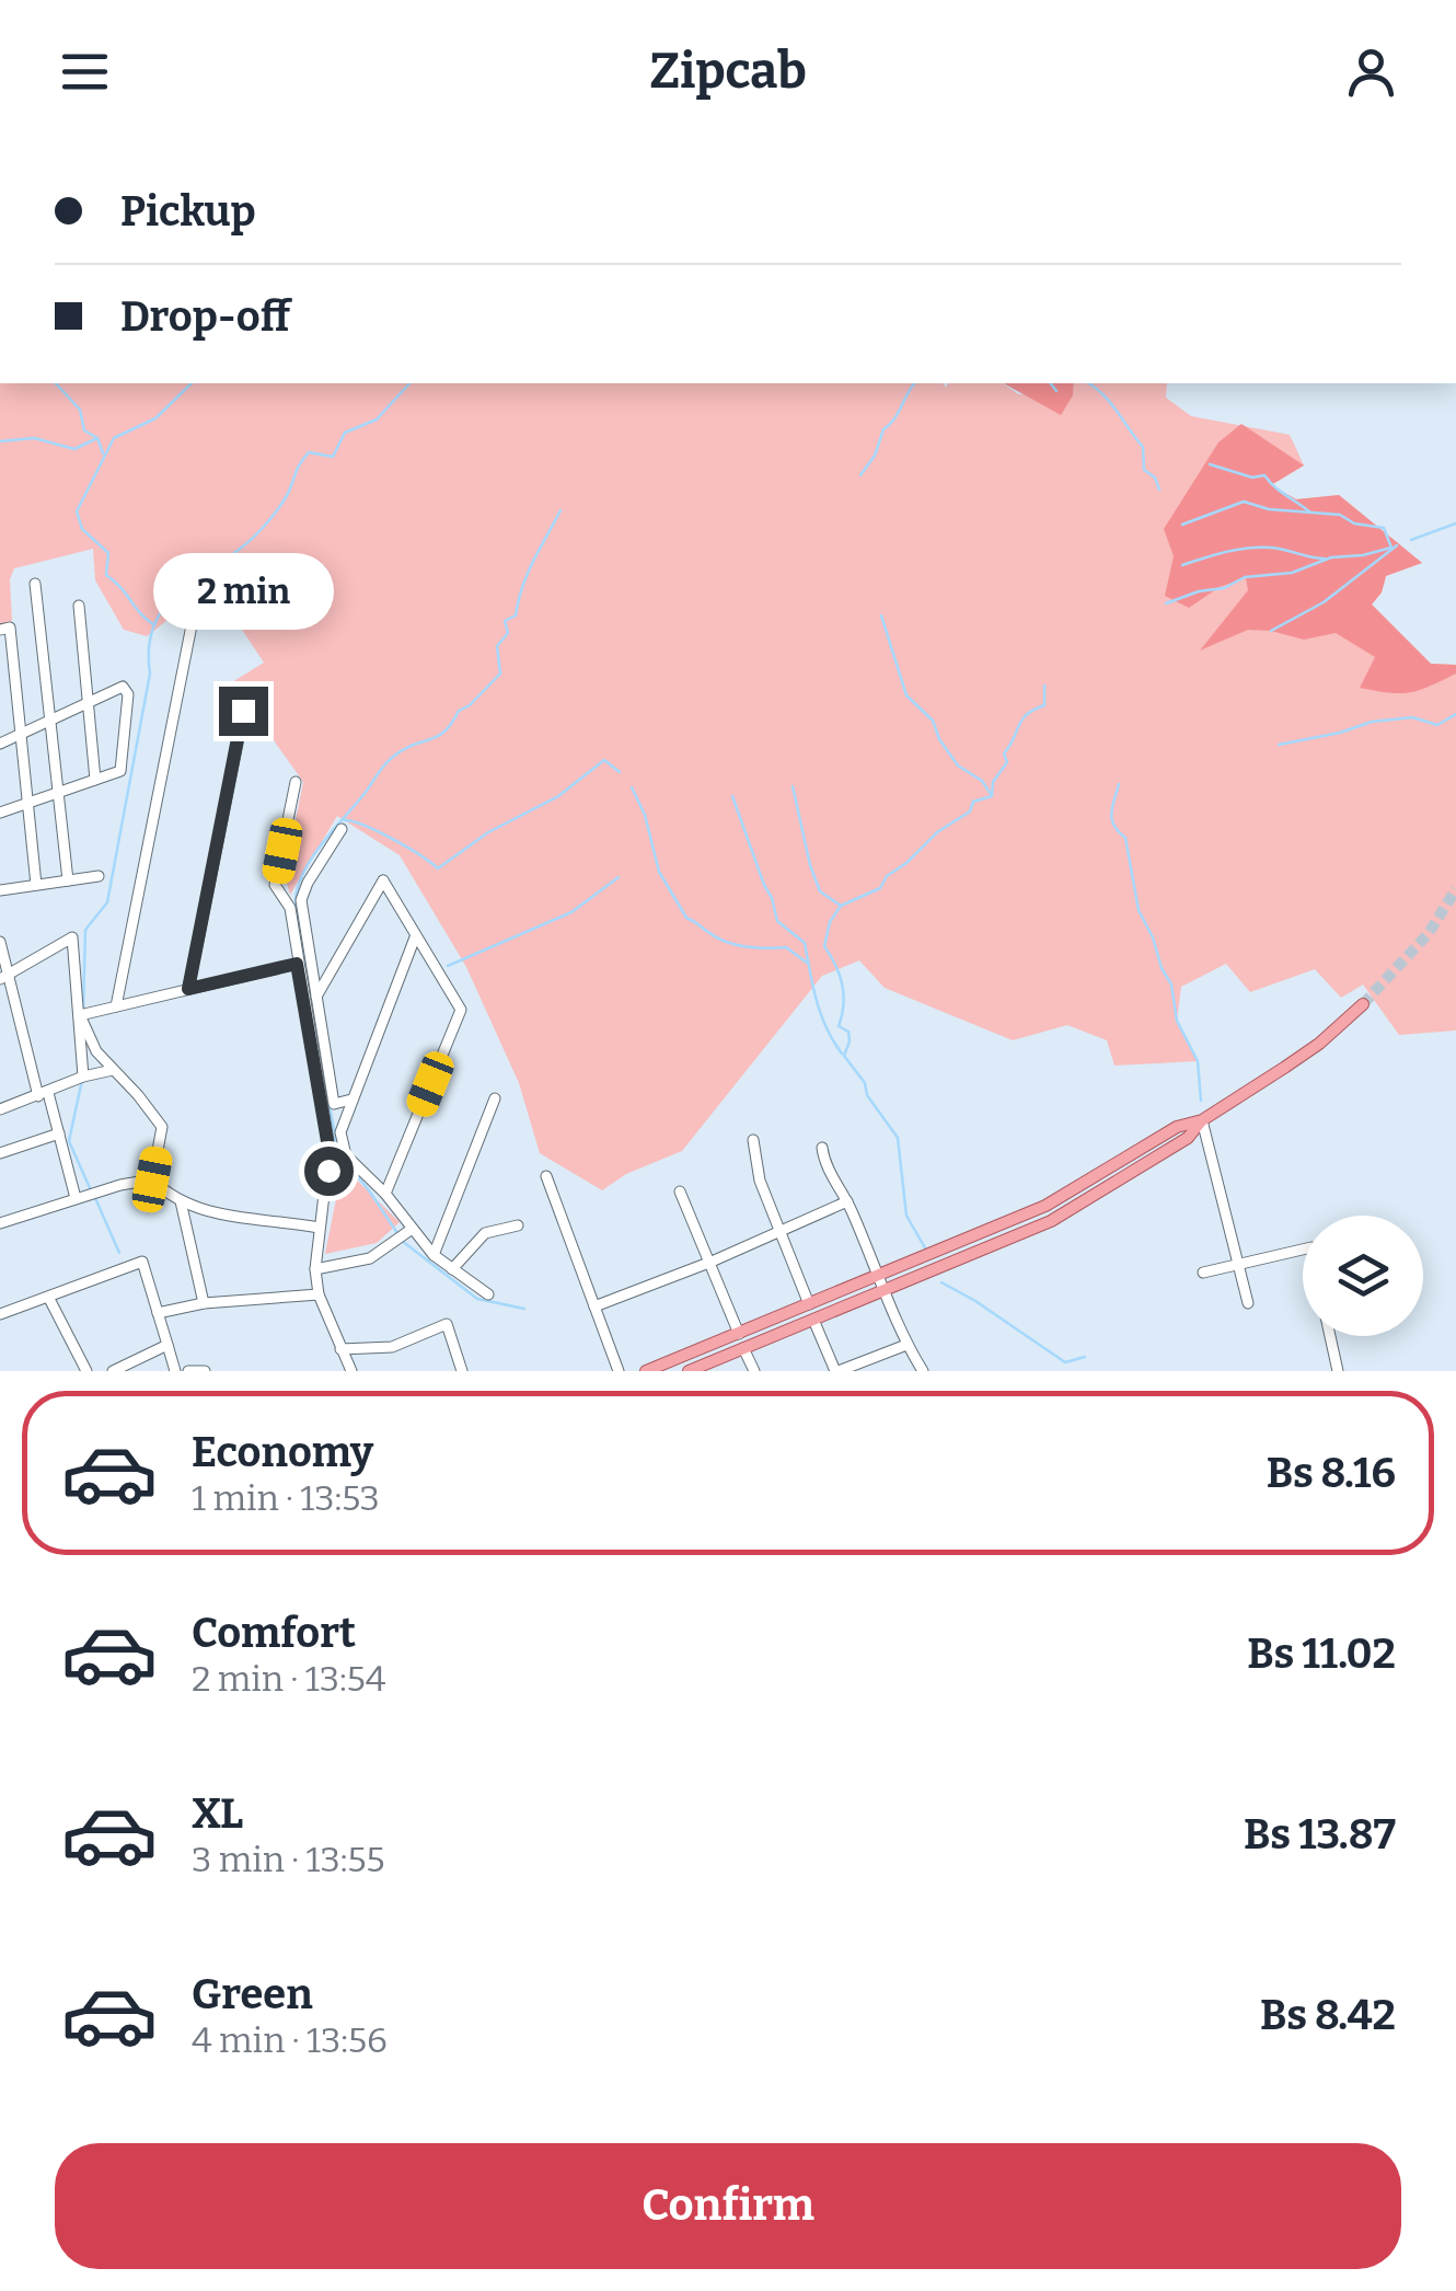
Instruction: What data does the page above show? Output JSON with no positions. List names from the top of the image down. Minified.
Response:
{"page":{"header":"Zipcab","banner":["Pickup","Drop-off"],"bubble":"2 min","list":[{"name":"Economy","note":"1 min · 13:53","value":"Bs 8.16"},{"name":"Comfort","note":"2 min · 13:54","value":"Bs 11.02"},{"name":"XL","note":"3 min · 13:55","value":"Bs 13.87"},{"name":"Green","note":"4 min · 13:56","value":"Bs 8.42"}],"buttons":"Confirm"}}
